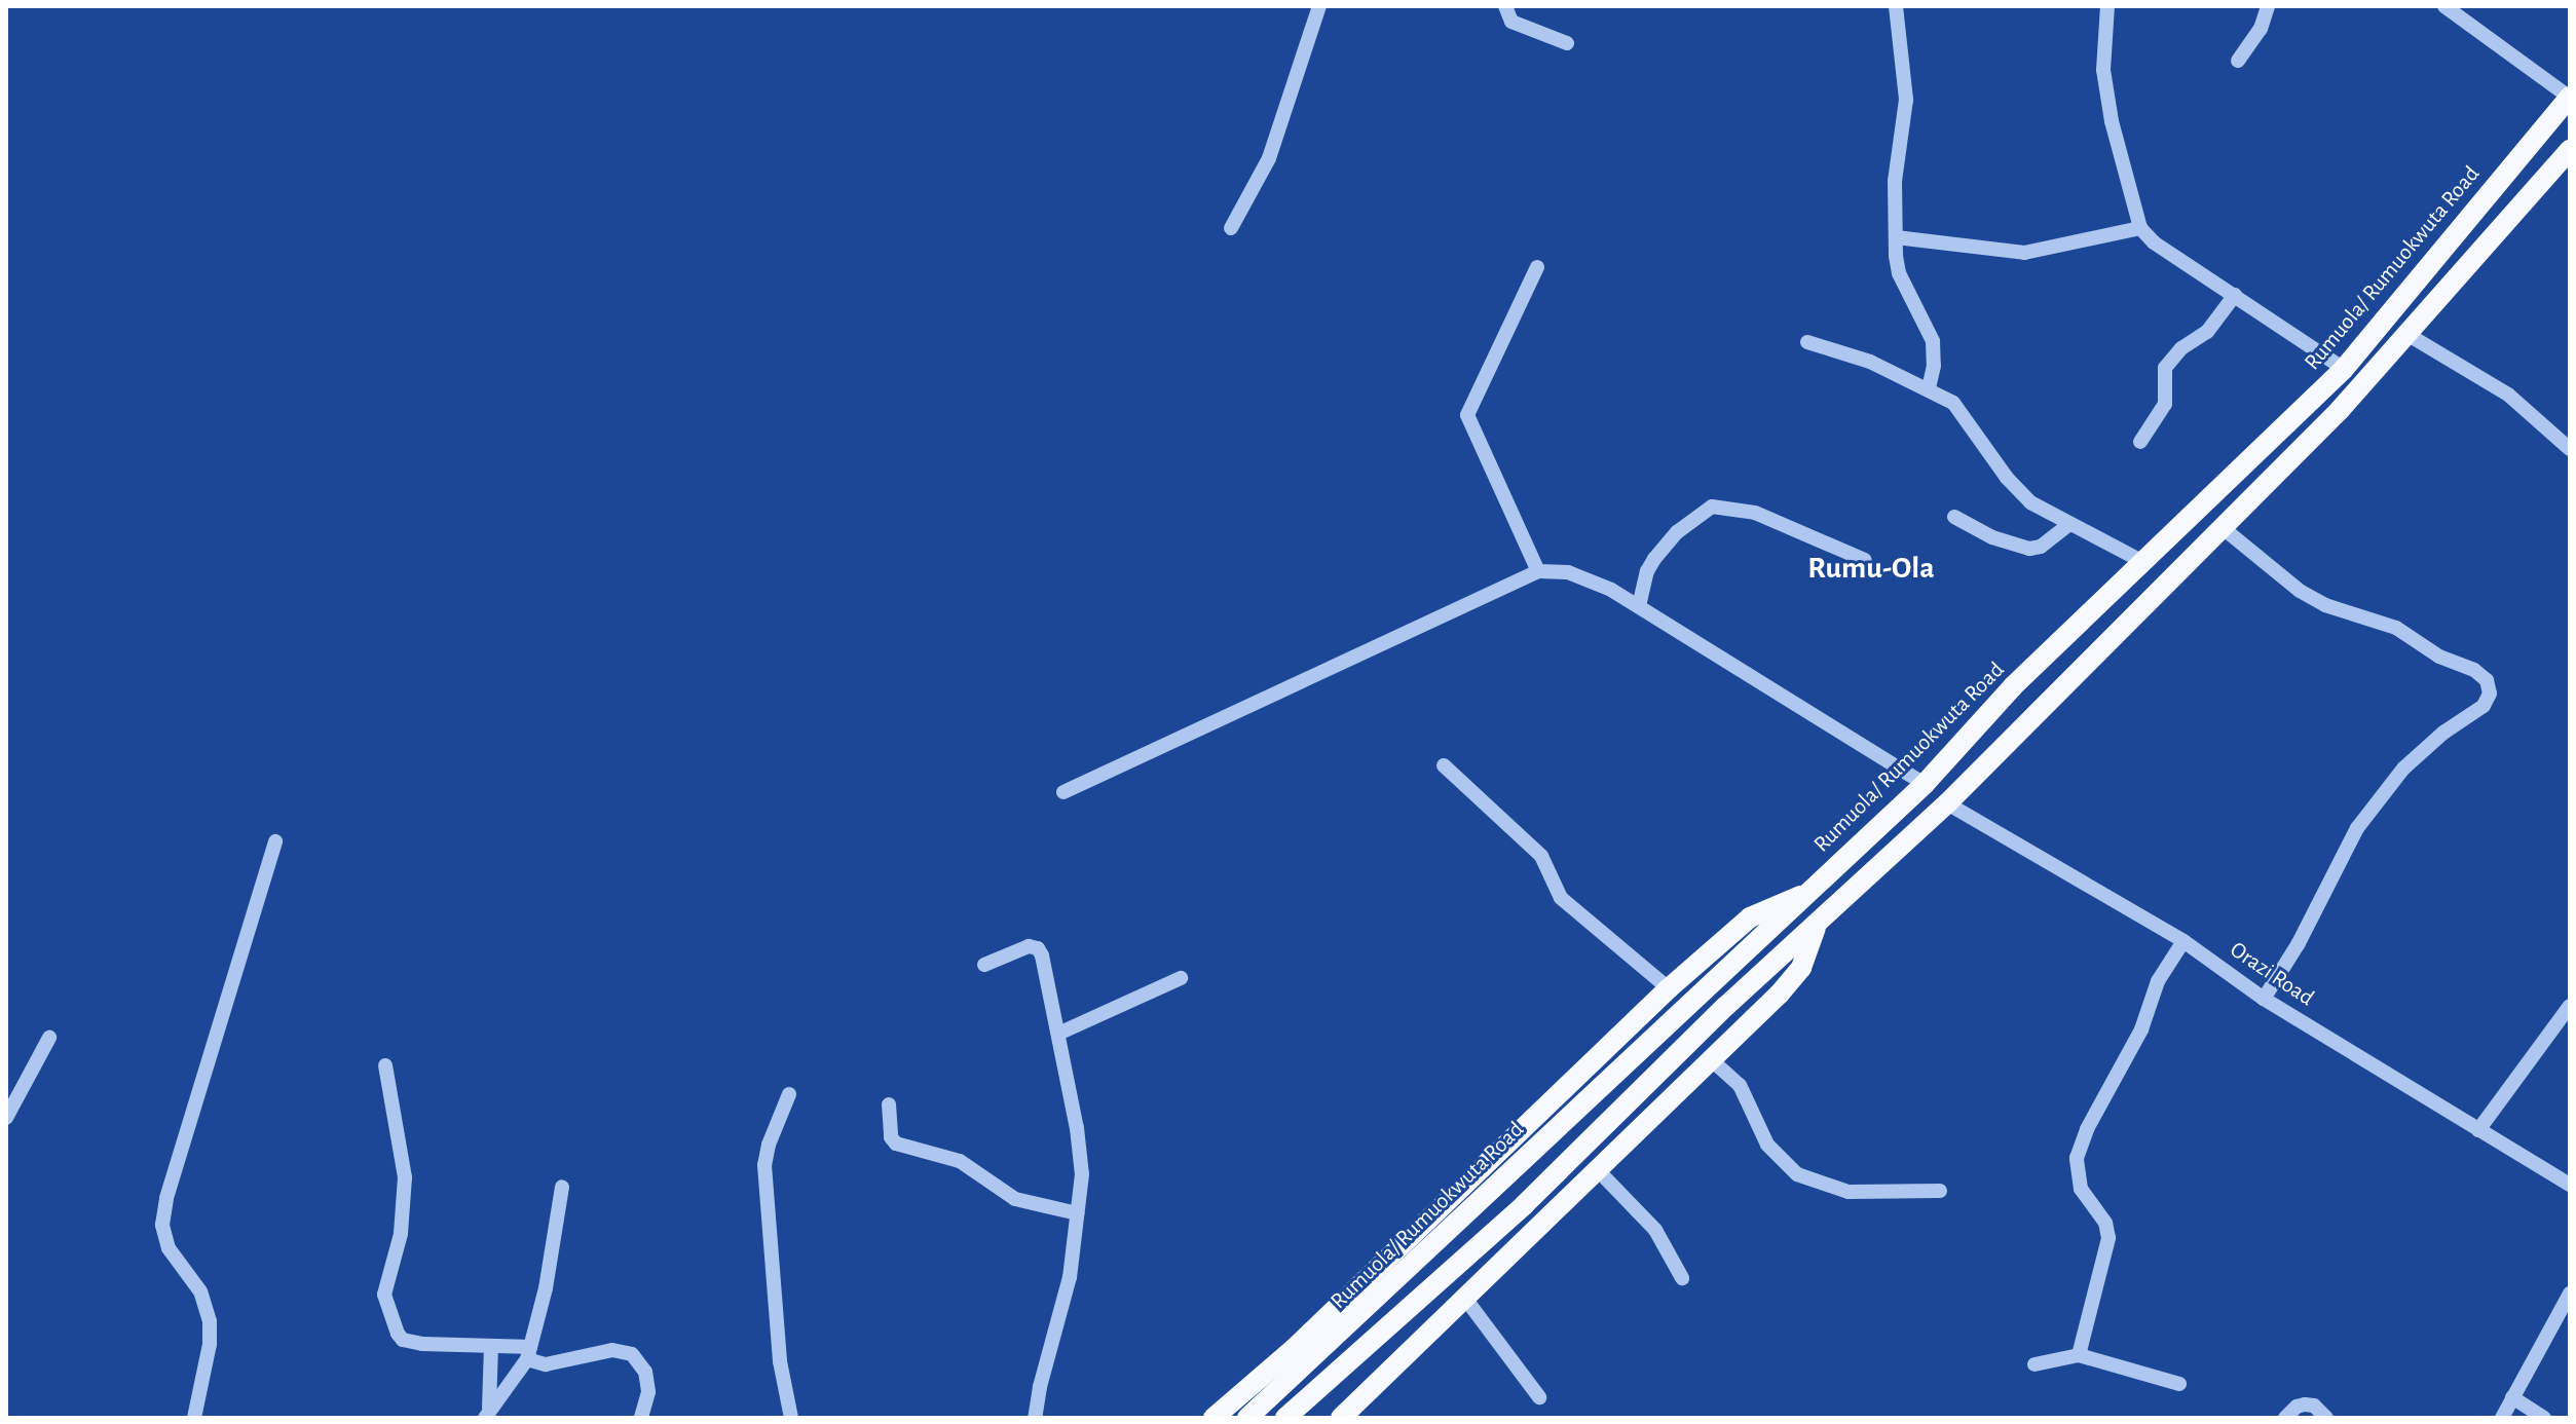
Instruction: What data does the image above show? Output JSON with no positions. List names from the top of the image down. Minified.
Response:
{"streets":{"main road":["Rumuola/ Rumuokwuta Road"],"street":["Orazi Road"]},"districts":["Rumu-Ola"]}
